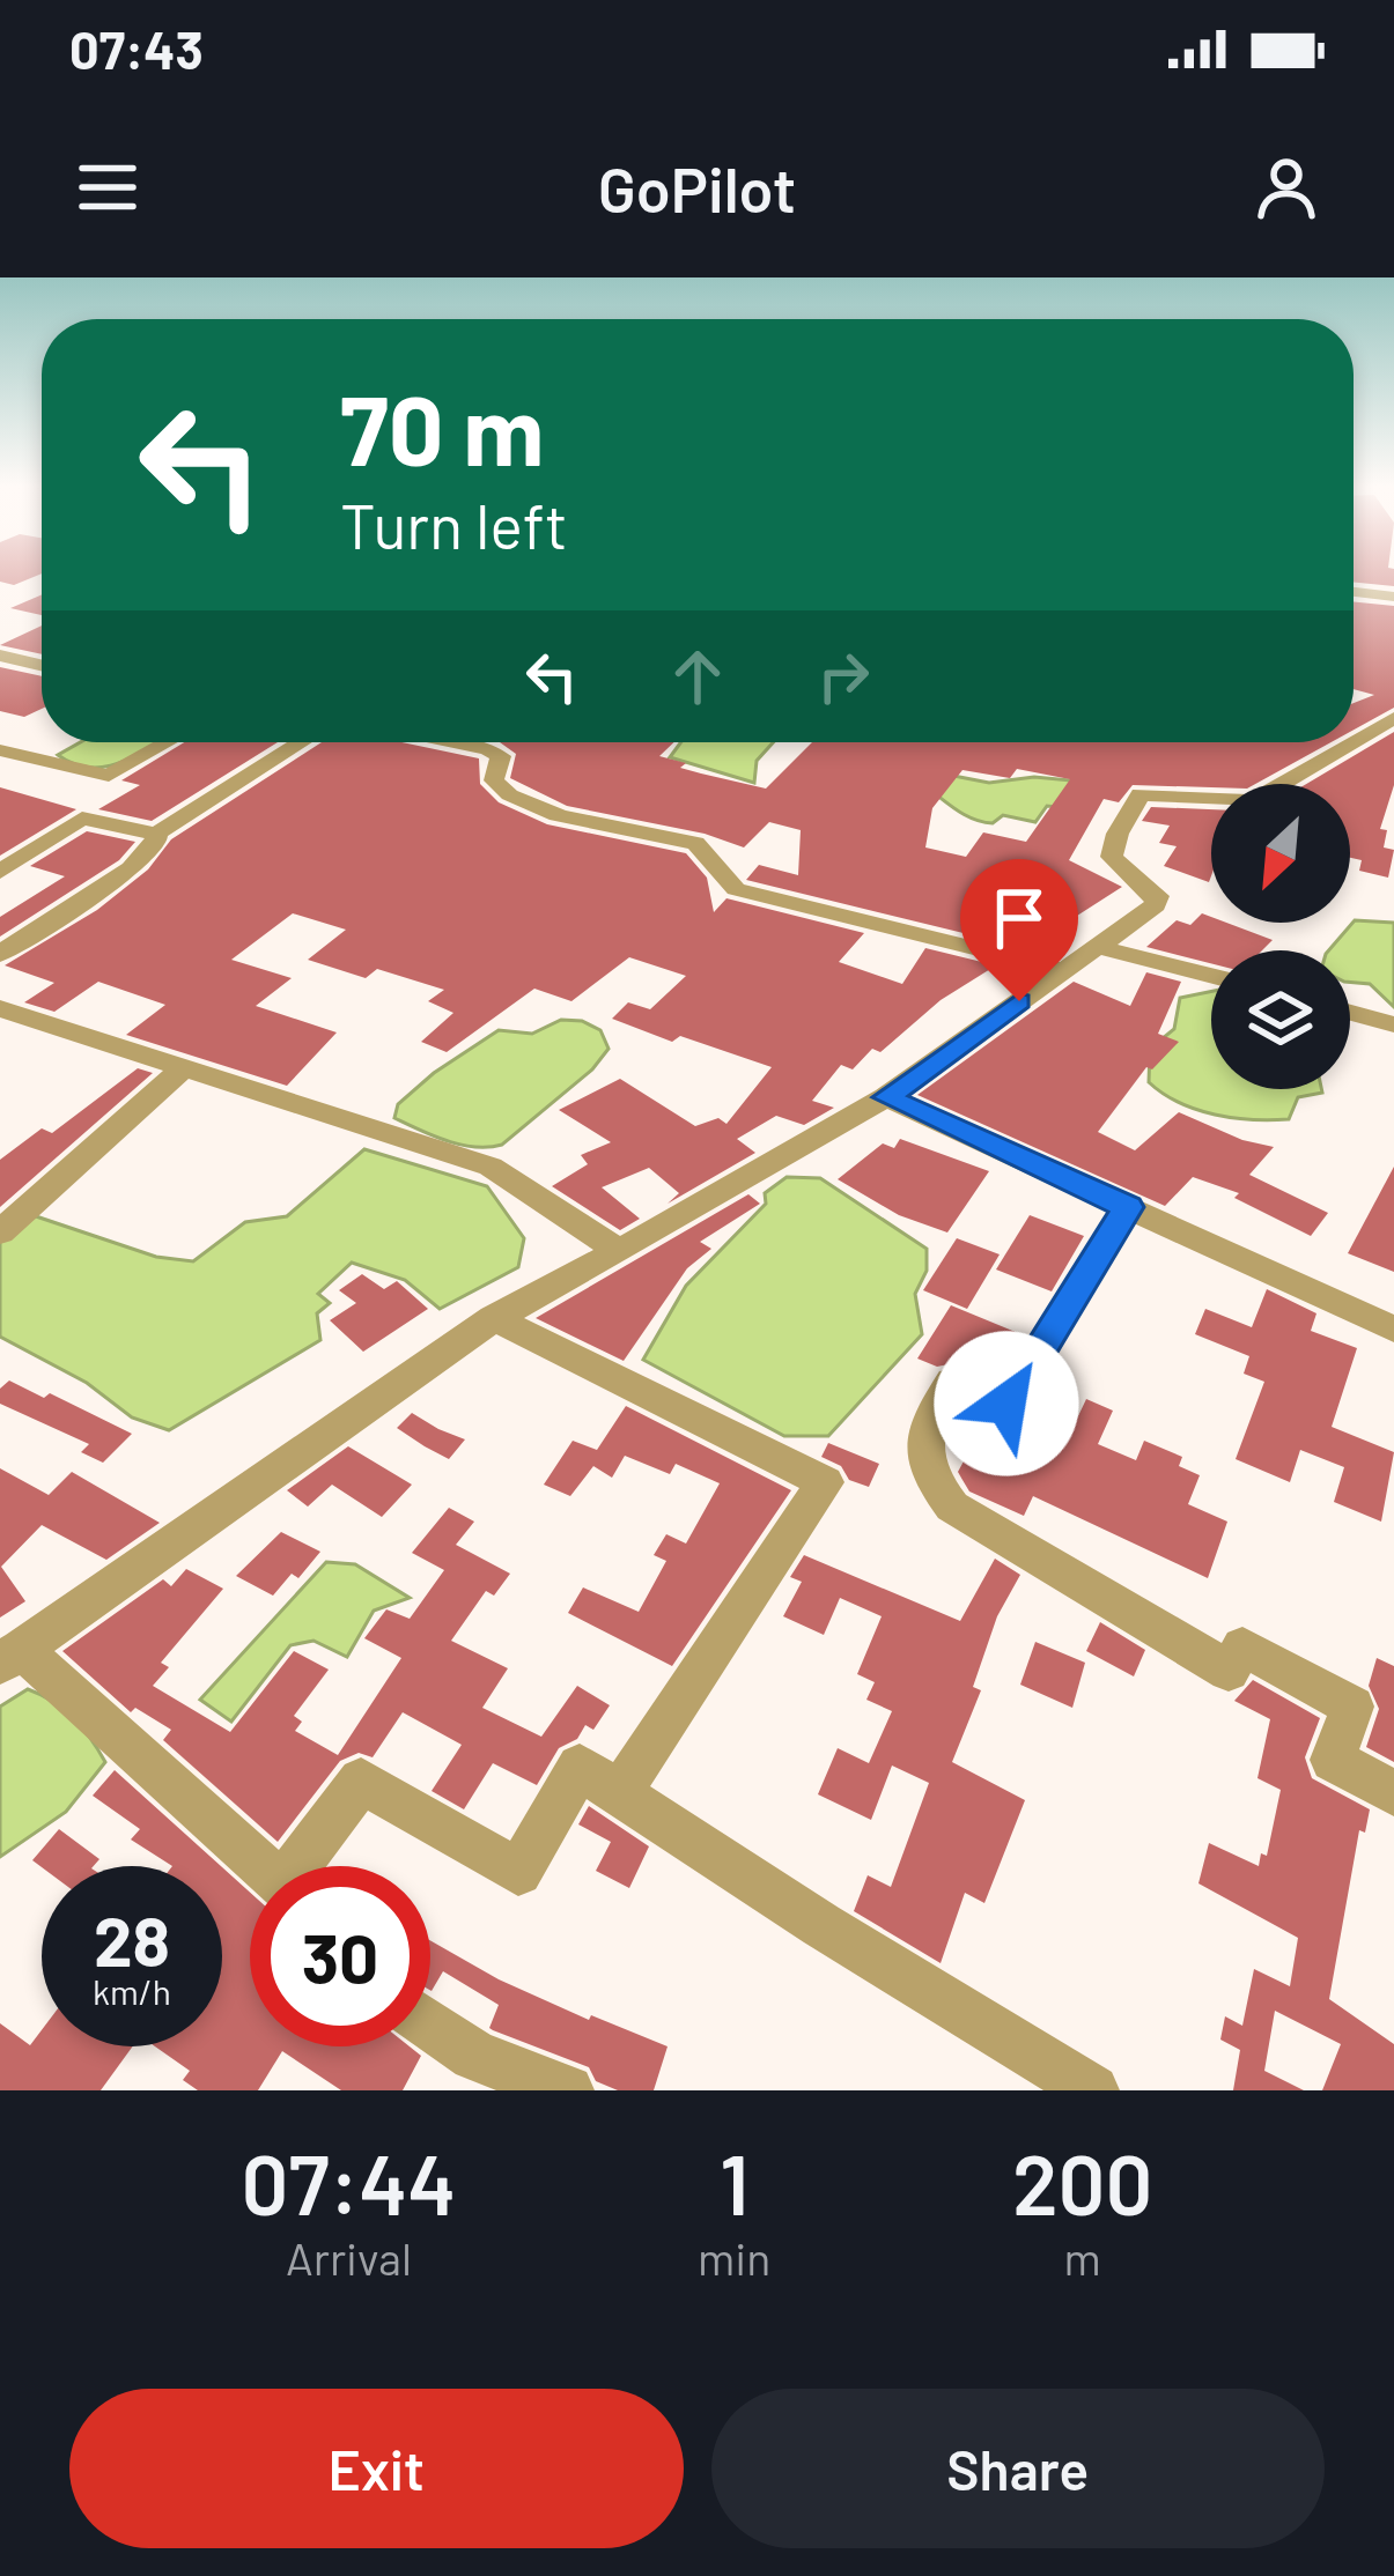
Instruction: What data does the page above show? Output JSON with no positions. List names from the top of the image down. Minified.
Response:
{"north":"bottom left","page":{"status":"07:43","header":"GoPilot","turn":["70 m","Turn left"],"speed":"28 km/h","limit":"30","eta":["07:44","Arrival","1","min","200","m"],"buttons":["Exit","Share"]}}
